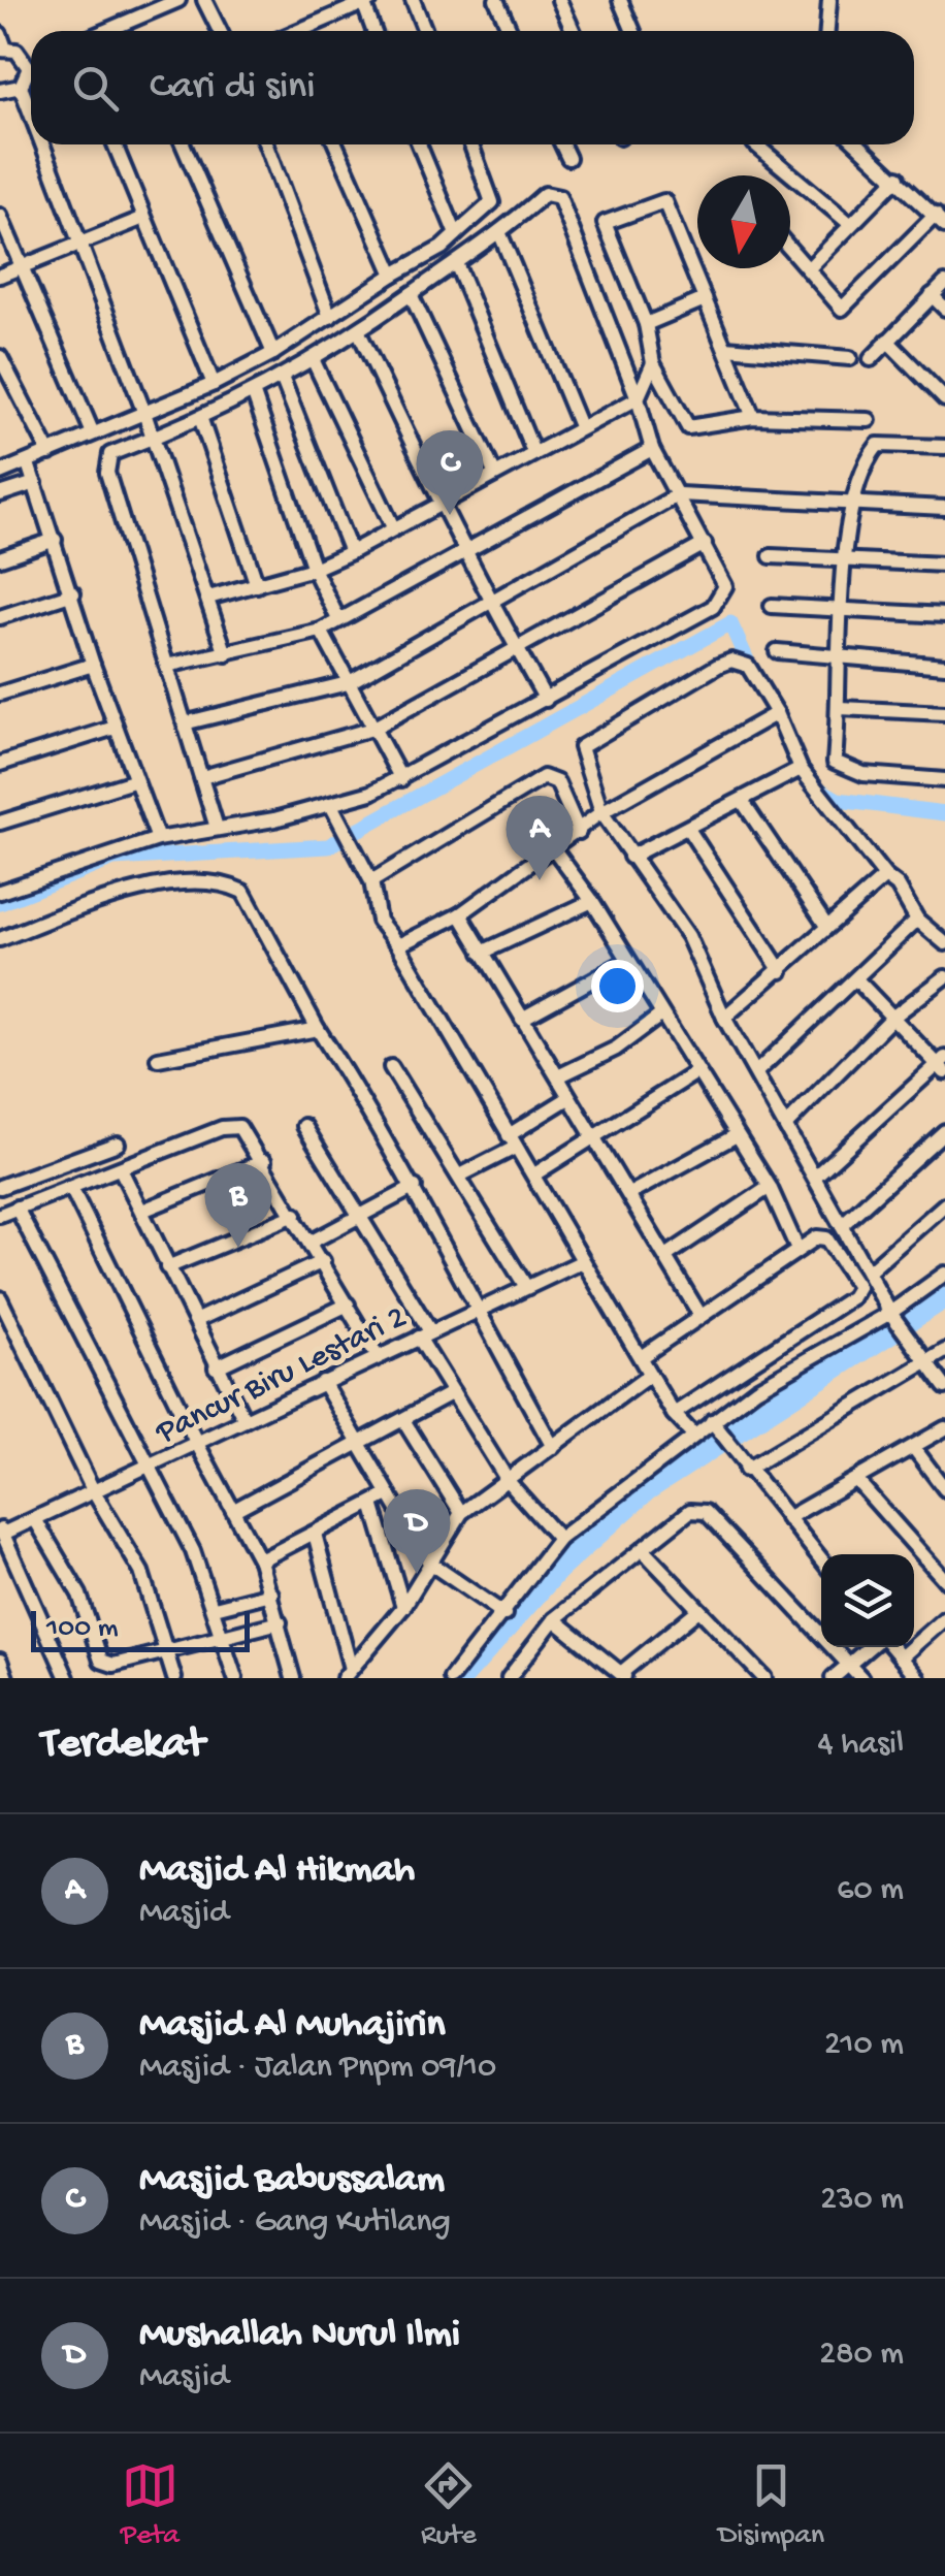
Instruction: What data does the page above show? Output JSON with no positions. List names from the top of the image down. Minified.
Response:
{"streets":{"street":["Pancur Biru Lestari 2"]},"scale_bar":"100 m","north":"bottom","page":{"search":"Cari di sini","pins":["C","A","B","D"],"scale":"100 m","heading":["Terdekat","4 hasil"],"list":[{"mark":"A","name":"Masjid Al Hikmah","note":"Masjid","value":"60 m"},{"mark":"B","name":"Masjid Al Muhajirin","note":"Masjid · Jalan Pnpm 09/10","value":"210 m"},{"mark":"C","name":"Masjid Babussalam","note":"Masjid · Gang Kutilang","value":"230 m"},{"mark":"D","name":"Mushallah Nurul Ilmi","note":"Masjid","value":"280 m"}],"nav":["Peta","Rute","Disimpan"]}}
